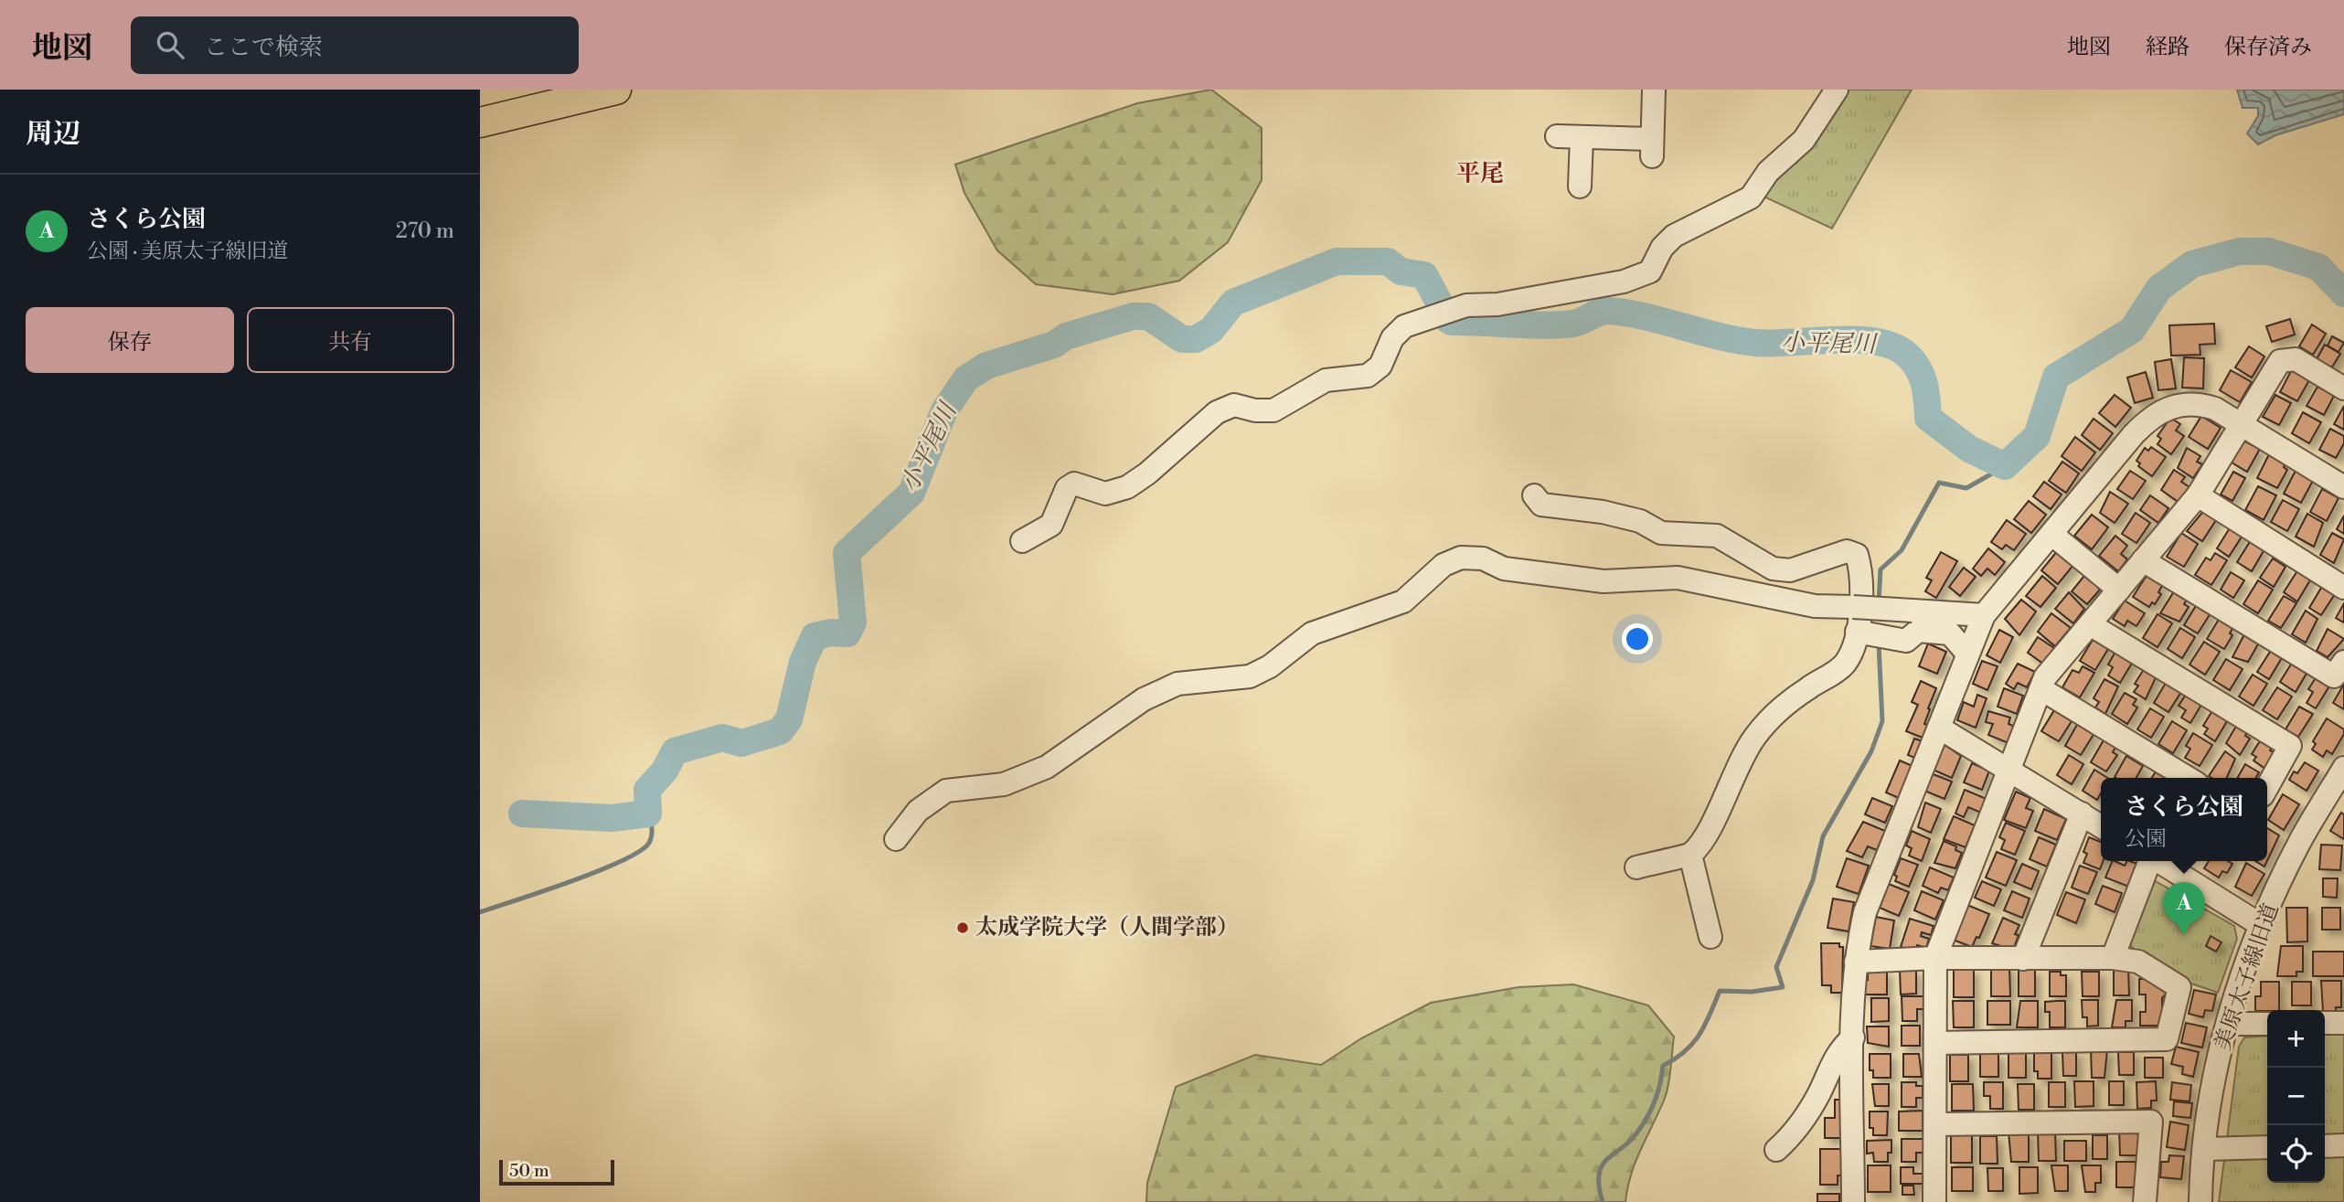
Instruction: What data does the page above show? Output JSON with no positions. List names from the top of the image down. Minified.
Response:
{"streets":{"street":["美原太子線旧道"]},"districts":["平尾"],"water":["小平尾川"],"places":["太成学院大学（人間学部）"],"scale_bar":"50 m","page":{"header":"地図","search":"ここで検索","nav":["地図","経路","保存済み"],"heading":"周辺","list":[{"mark":"A","name":"さくら公園","note":"公園 · 美原太子線旧道","value":"270 m"}],"buttons":["保存","共有"],"popup":["さくら公園","公園"],"pins":"A","map_buttons":["+","−"],"scale":"50 m"}}
